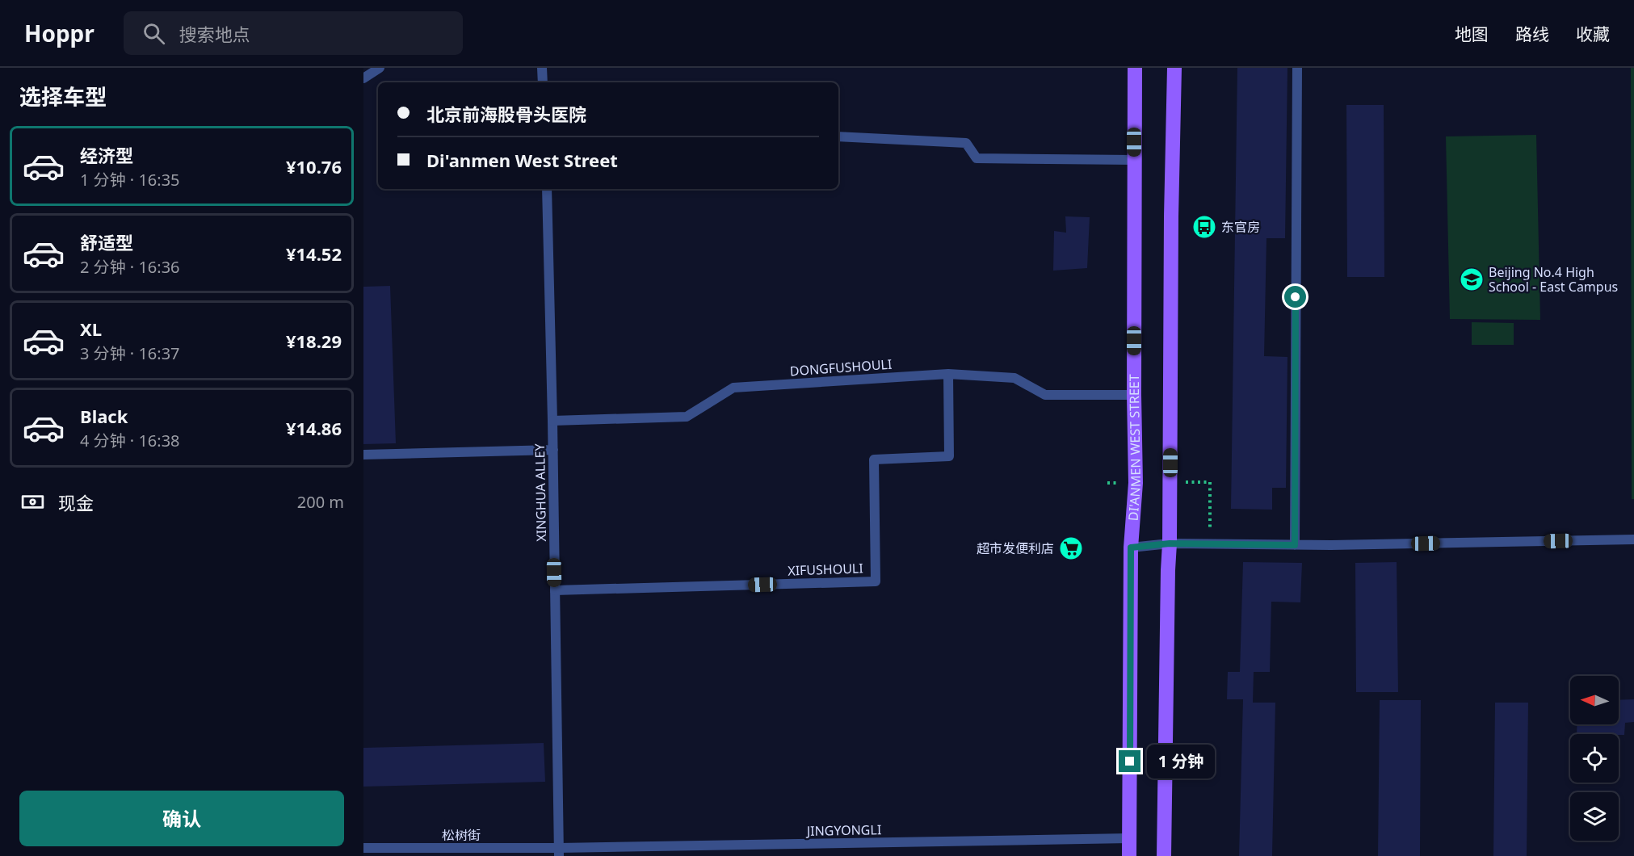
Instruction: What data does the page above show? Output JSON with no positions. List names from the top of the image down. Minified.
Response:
{"streets":{"main road":["DI'ANMEN WEST STREET"],"street":["DONGFUSHOULI","XINGHUA ALLEY","XIFUSHOULI","JINGYONGLI","松树街"]},"crossings":[["DONGFUSHOULI","DI'ANMEN WEST STREET"],["DONGFUSHOULI","XINGHUA ALLEY"],["DONGFUSHOULI","XIFUSHOULI"],["DI'ANMEN WEST STREET","JINGYONGLI"],["XINGHUA ALLEY","XIFUSHOULI"],["XINGHUA ALLEY","JINGYONGLI"],["XINGHUA ALLEY","松树街"],["JINGYONGLI","松树街"]],"places":{"bus stop":["东官房"],"school or university":["Beijing No.4 High School - East Campus"],"supermarket":["超市发便利店"]},"north":"left","page":{"header":"Hoppr","search":"搜索地点","nav":["地图","路线","收藏"],"heading":"选择车型","banner":["北京前海股骨头医院","Di'anmen West Street"],"list":[{"name":"经济型","note":"1 分钟 · 16:35","value":"¥10.76"},{"name":"舒适型","note":"2 分钟 · 16:36","value":"¥14.52"},{"name":"XL","note":"3 分钟 · 16:37","value":"¥18.29"},{"name":"Black","note":"4 分钟 · 16:38","value":"¥14.86"}],"pay":["现金","200 m"],"bubble":"1 分钟","buttons":"确认"}}
